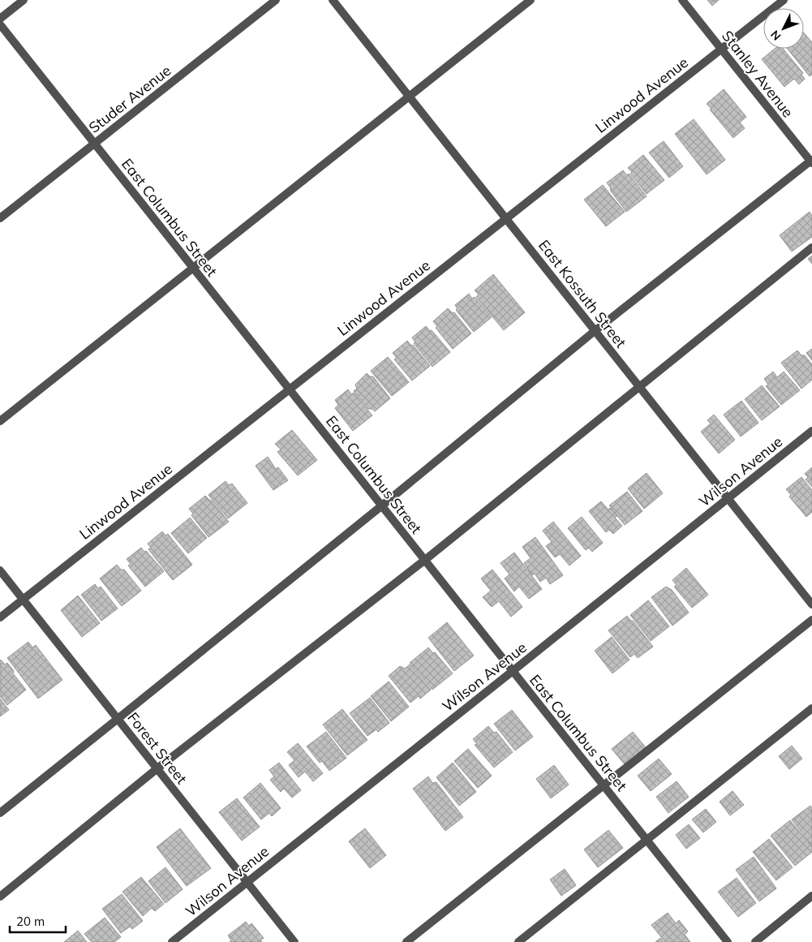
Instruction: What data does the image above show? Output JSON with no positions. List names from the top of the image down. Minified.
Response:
{"streets":{"street":["Stanley Avenue","Linwood Avenue","Studer Avenue","East Columbus Street","East Kossuth Street","Wilson Avenue","Forest Street"]},"crossings":[["Stanley Avenue","Linwood Avenue"],["Linwood Avenue","East Columbus Street"],["Linwood Avenue","East Kossuth Street"],["Linwood Avenue","Forest Street"],["Studer Avenue","East Columbus Street"],["East Columbus Street","Wilson Avenue"],["East Kossuth Street","Wilson Avenue"],["Wilson Avenue","Forest Street"]],"scale_bar":"20 m","north":"bottom left"}
